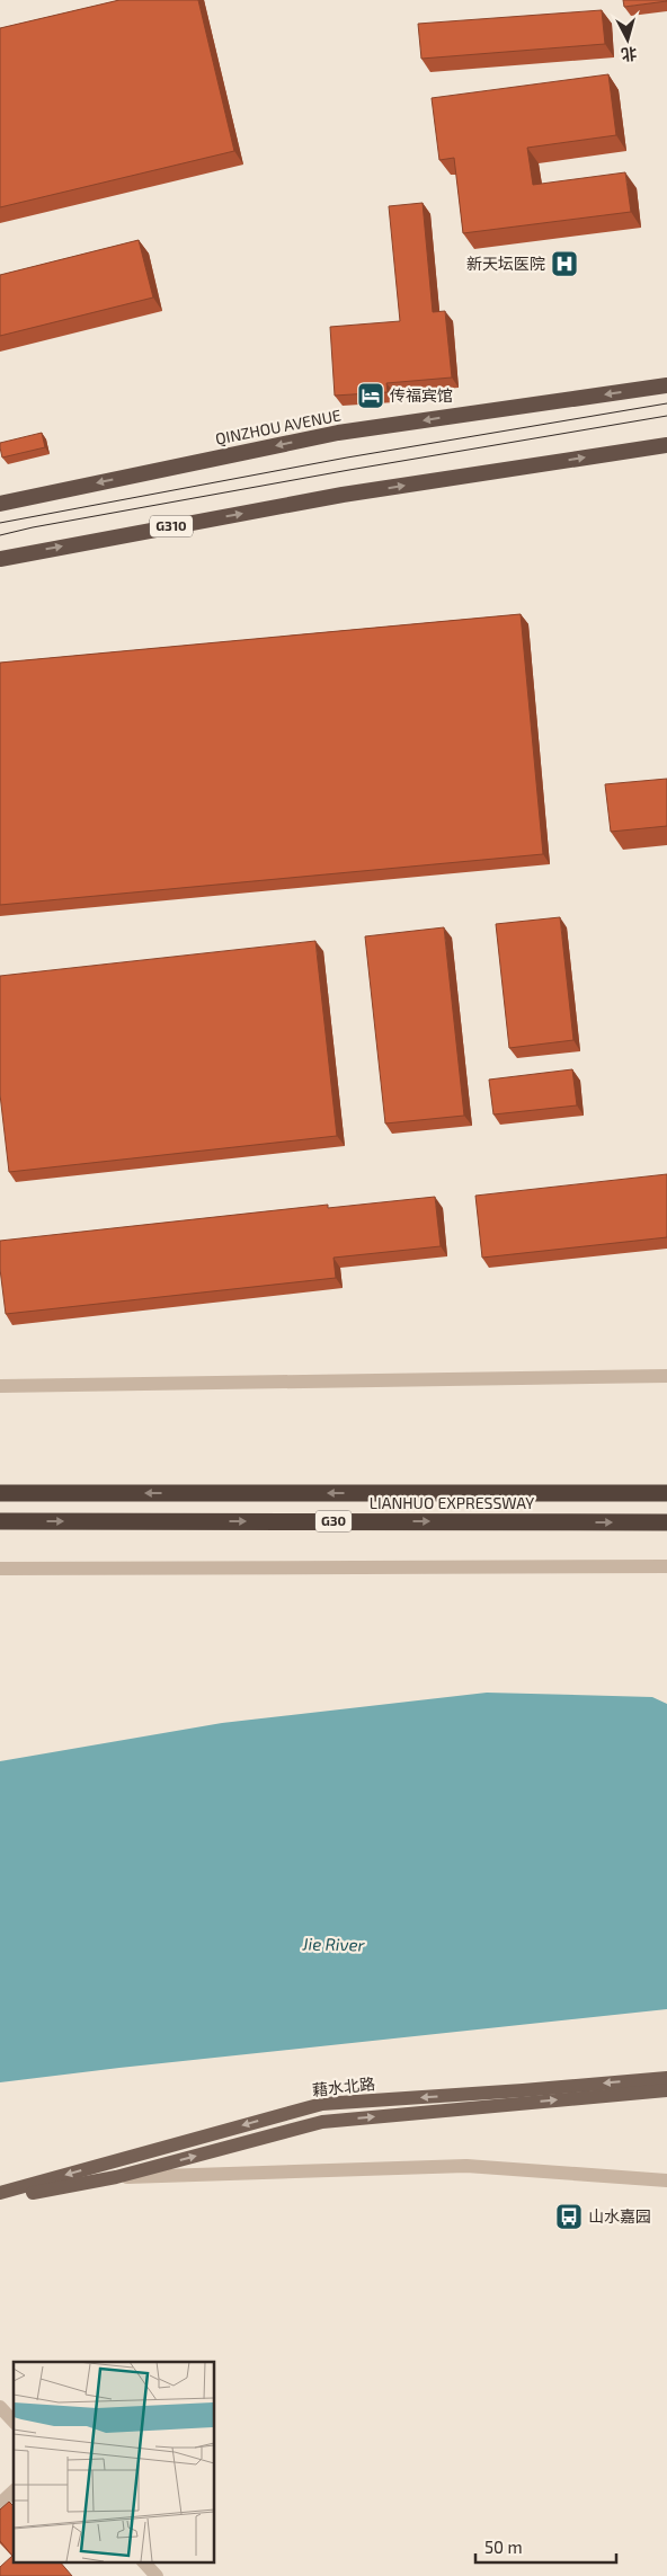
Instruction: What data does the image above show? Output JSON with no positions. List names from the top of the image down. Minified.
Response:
{"streets":{"highway":["QINZHOU AVENUE","G310","LIANHUO EXPRESSWAY","G30"],"main road":["藉水北路"]},"water":["Jie River"],"places":{"hospital":["新天坛医院"],"hotel":["传福宾馆"],"bus stop":["山水嘉园"]},"scale_bar":"50 m","north":"bottom"}
